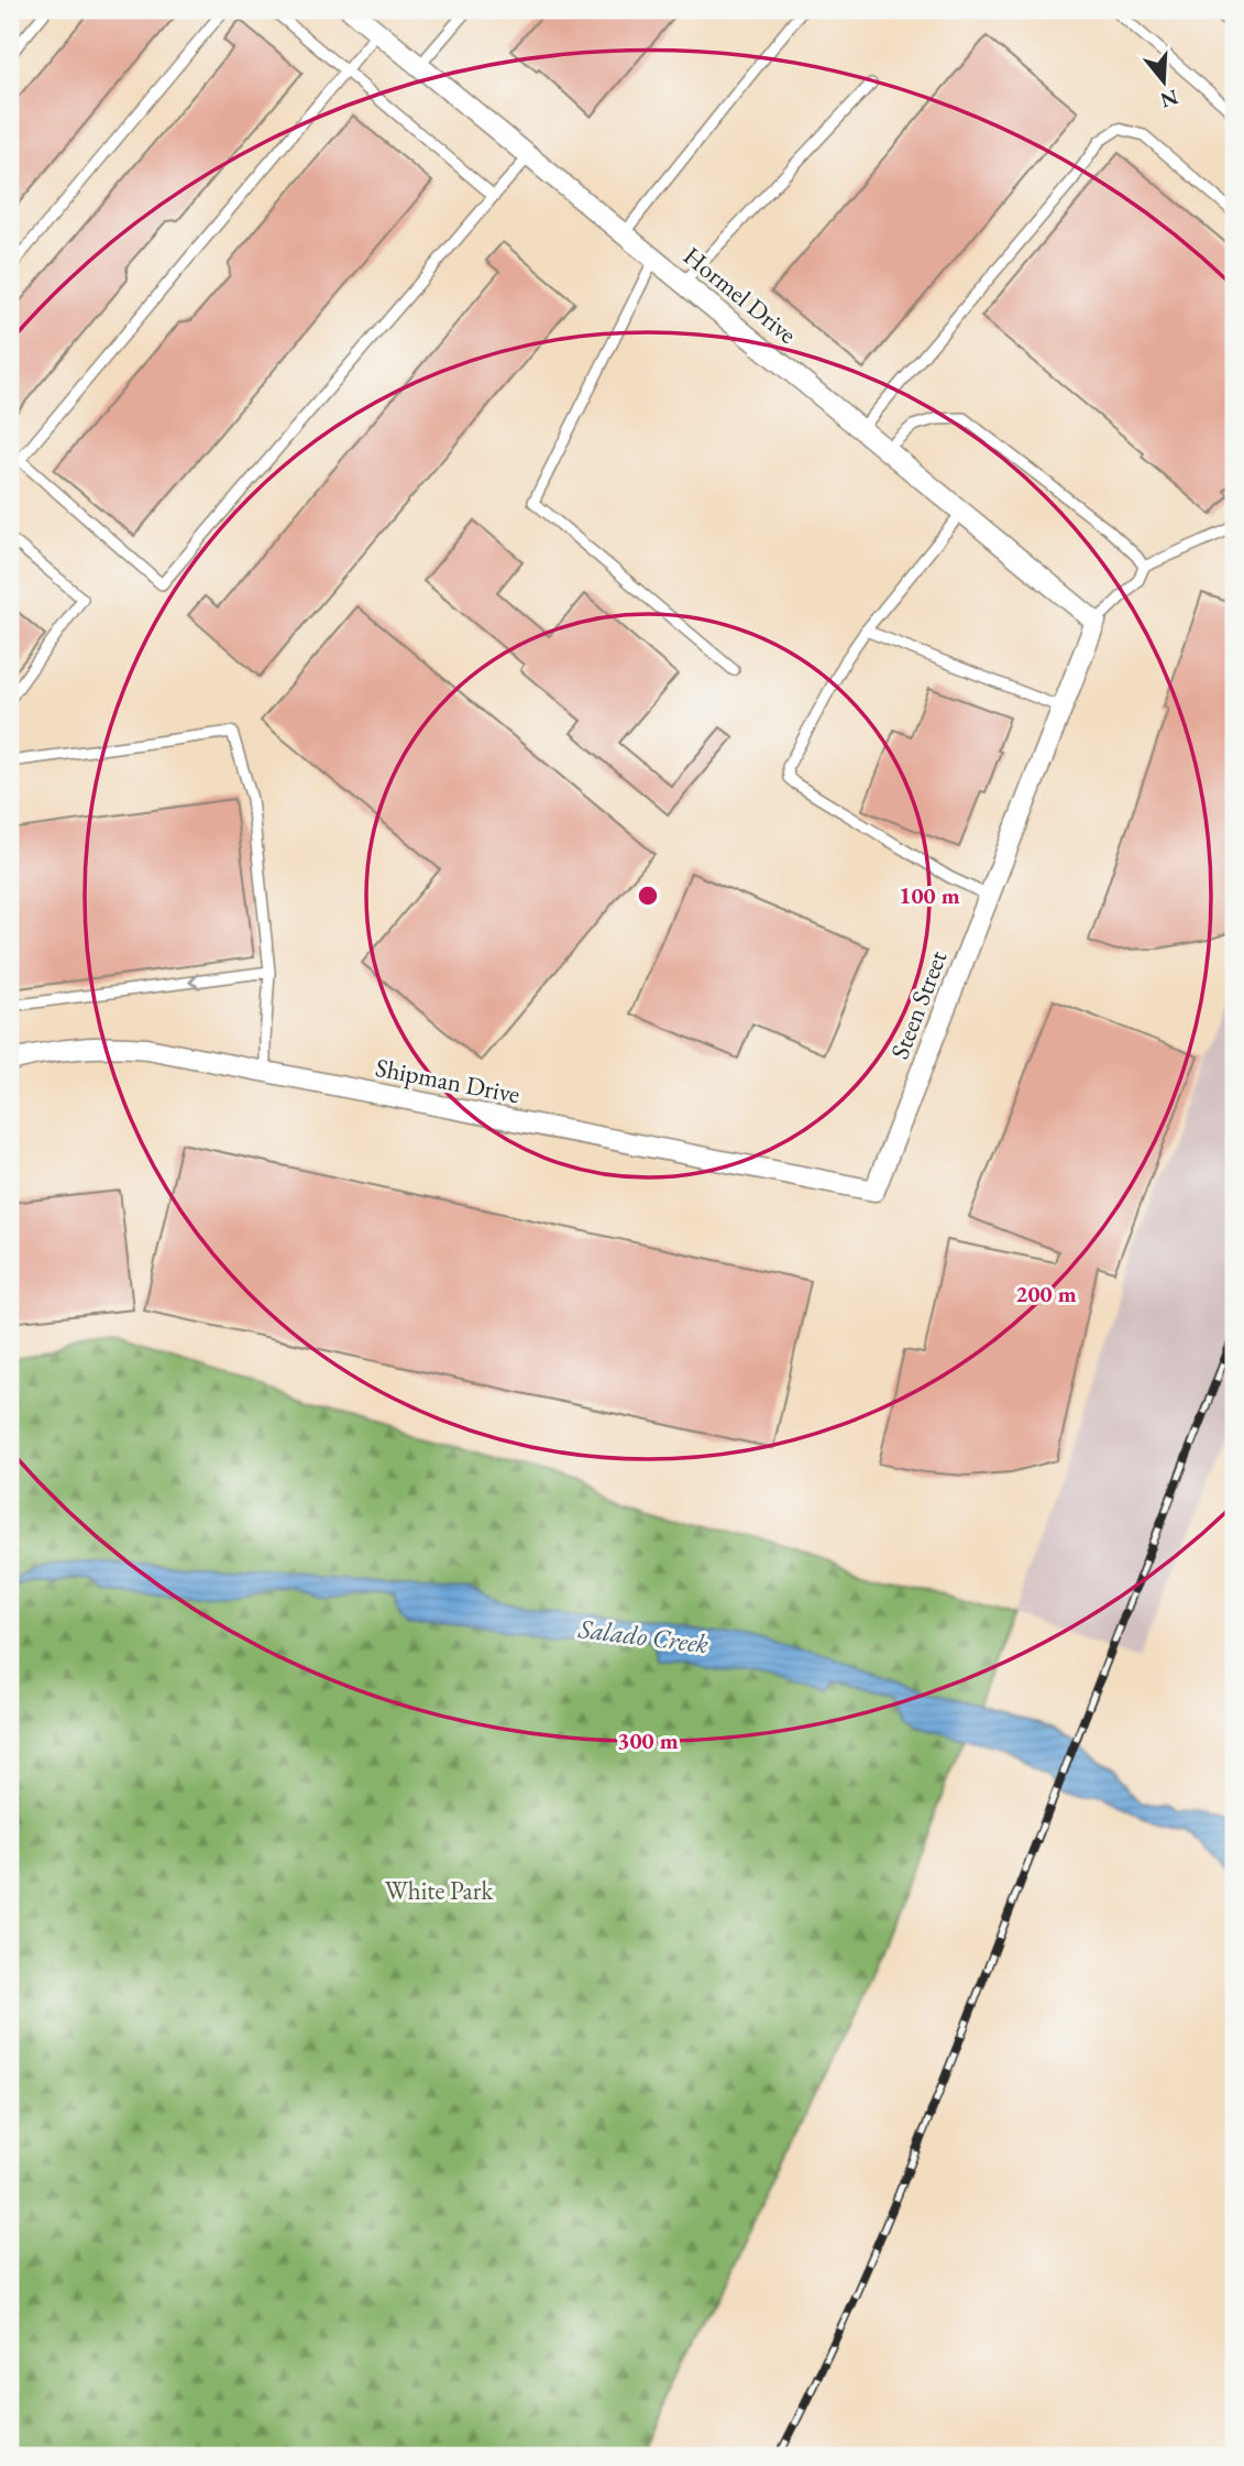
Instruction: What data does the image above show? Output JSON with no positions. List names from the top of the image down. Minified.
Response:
{"streets":{"street":["Hormel Drive","Steen Street","Shipman Drive"]},"crossings":[["Hormel Drive","Steen Street"],["Steen Street","Shipman Drive"]],"water":["Salado Creek"],"parks":["White Park"],"north":"bottom","rings":["100 m","200 m","300 m"]}
